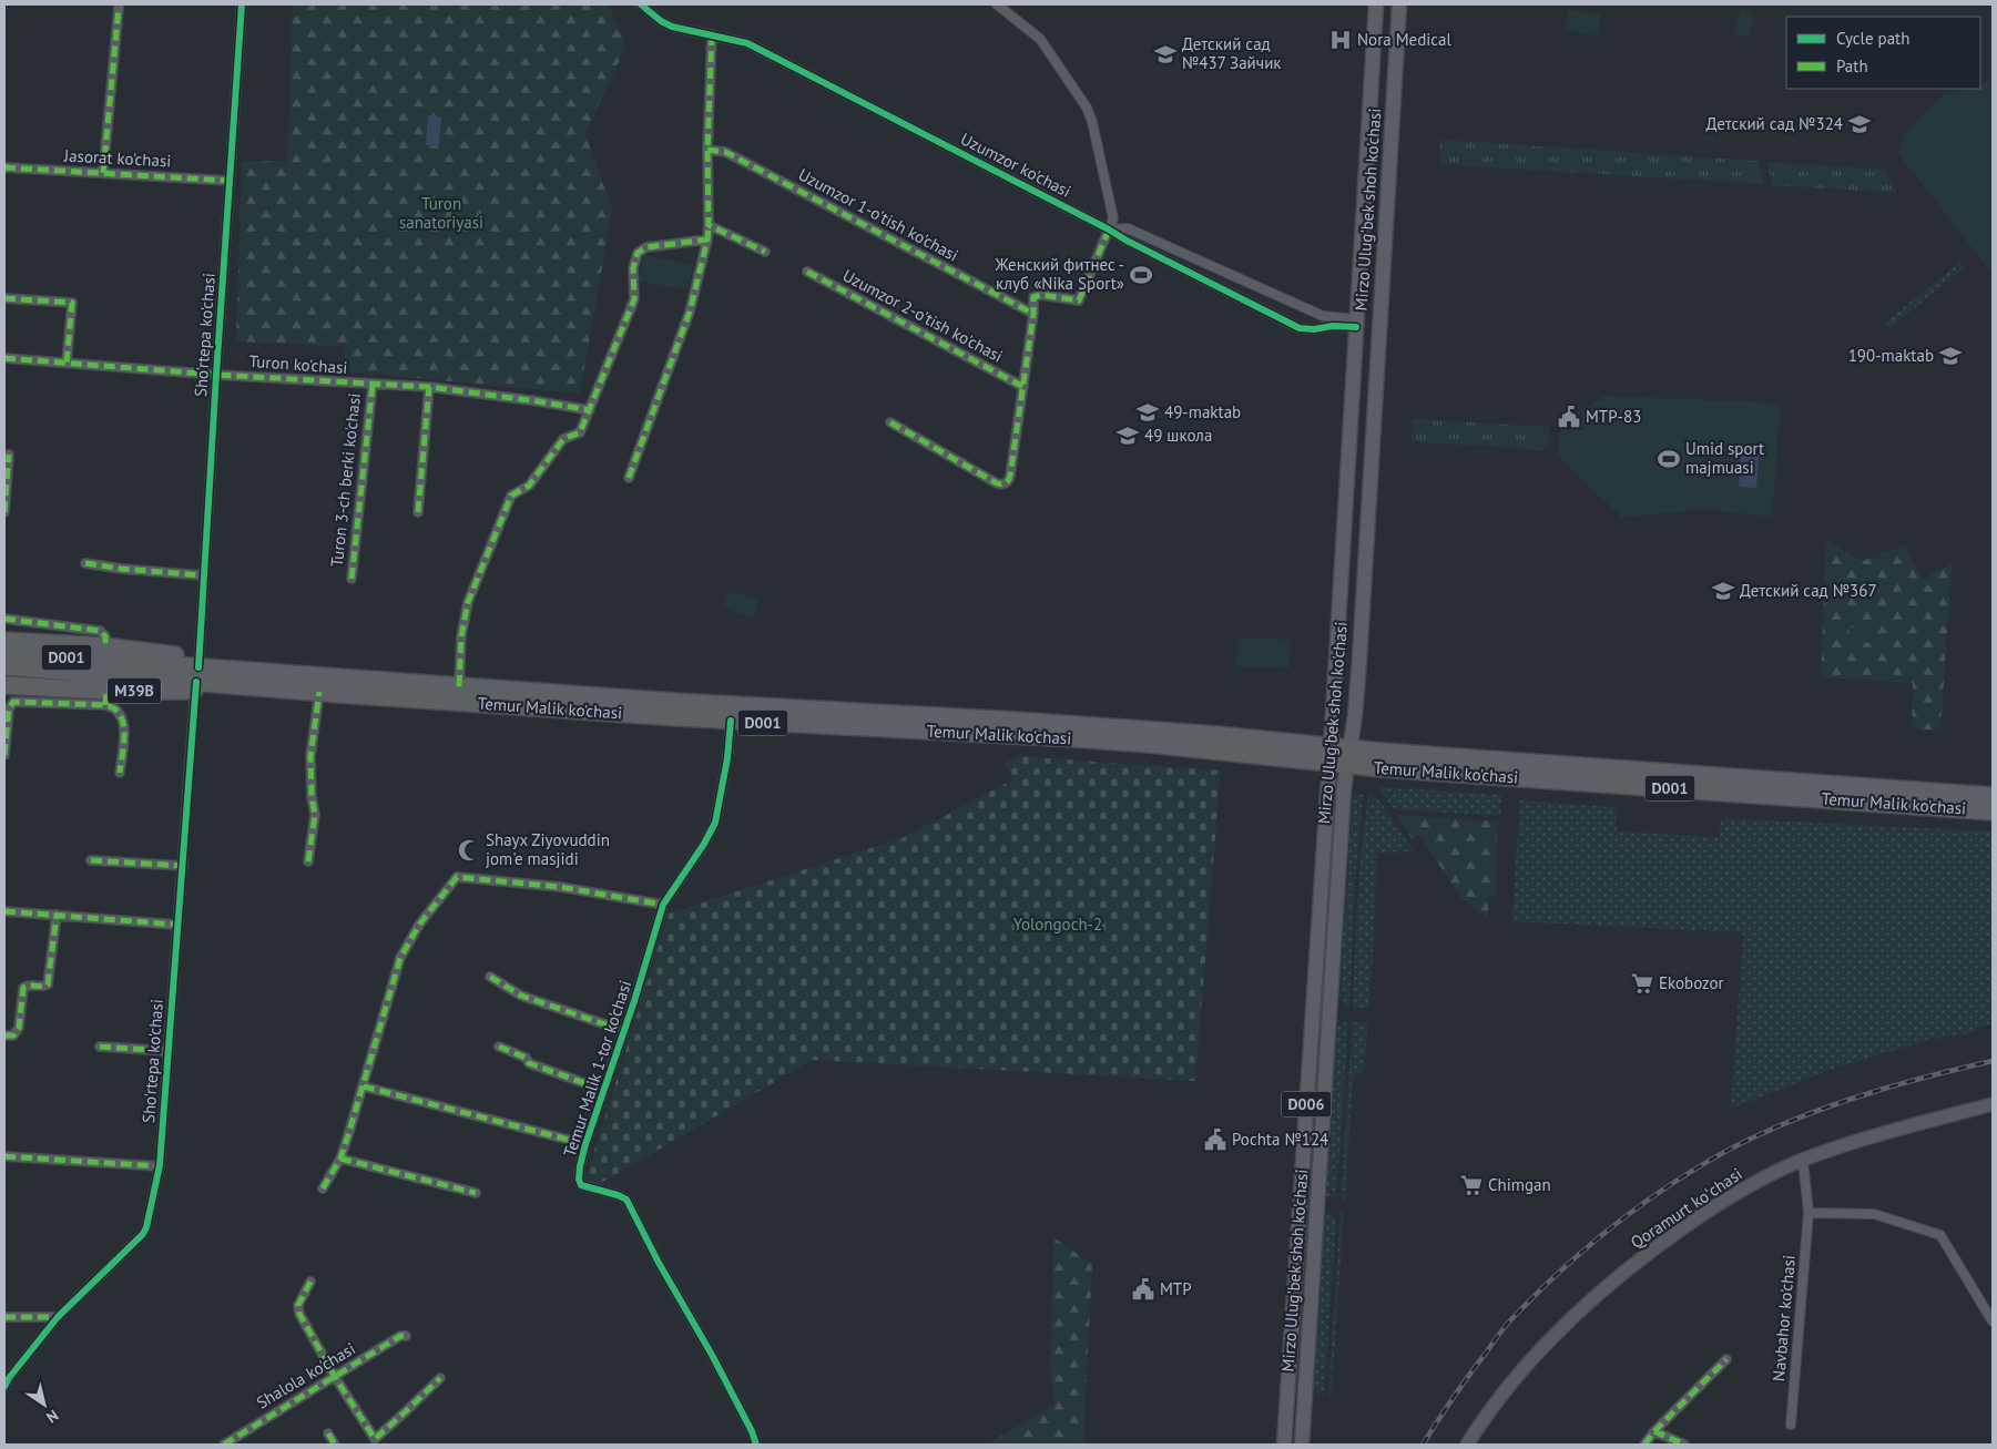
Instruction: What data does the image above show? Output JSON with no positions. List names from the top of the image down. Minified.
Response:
{"streets":{"highway":["D001","M39B","Temur Malik ko'chasi"],"main road":["Mirzo Ulug'bek shoh ko'chasi","D006","Qoramurt koʻchasi"],"street":["Jasorat ko'chasi","Uzumzor ko'chasi","Uzumzor 1-o'tish ko'chasi","Uzumzor 2-o'tish ko'chasi","Sho'rtepa ko'chasi","Turon ko'chasi","Turon 3-ch berki ko'chasi","Temur Malik 1-tor ko'chasi","Navbahor ko'chasi","Shalola ko'chasi"]},"crossings":[["Jasorat ko'chasi","Sho'rtepa ko'chasi"],["Uzumzor ko'chasi","Mirzo Ulug'bek shoh ko'chasi"],["Mirzo Ulug'bek shoh ko'chasi","Temur Malik ko'chasi"],["Sho'rtepa ko'chasi","Turon ko'chasi"],["Sho'rtepa ko'chasi","M39B"],["Sho'rtepa ko'chasi","Temur Malik ko'chasi"],["Turon ko'chasi","Turon 3-ch berki ko'chasi"],["M39B","Temur Malik ko'chasi"],["Temur Malik ko'chasi","Temur Malik 1-tor ko'chasi"],["Qoramurt koʻchasi","Navbahor ko'chasi"]],"parks":["Turon sanatoriyasi","Yolongoch-2"],"places":{"hospital":["Nora Medical"],"school or university":["Детский сад №437 Зайчик","Детский сад №324","190-maktab","49-maktab","49 школа","Детский сад №367"],"sports":["Женский фитнес - клуб «Nika Sport»","Umid sport majmuasi"],"public building":["MTP-83","Pochta №124","MTP"],"mosque":["Shayx Ziyovuddin jom'e masjidi"],"supermarket":["Ekobozor","Chimgan"]},"legend":["Cycle path","Path"],"north":"bottom right"}
